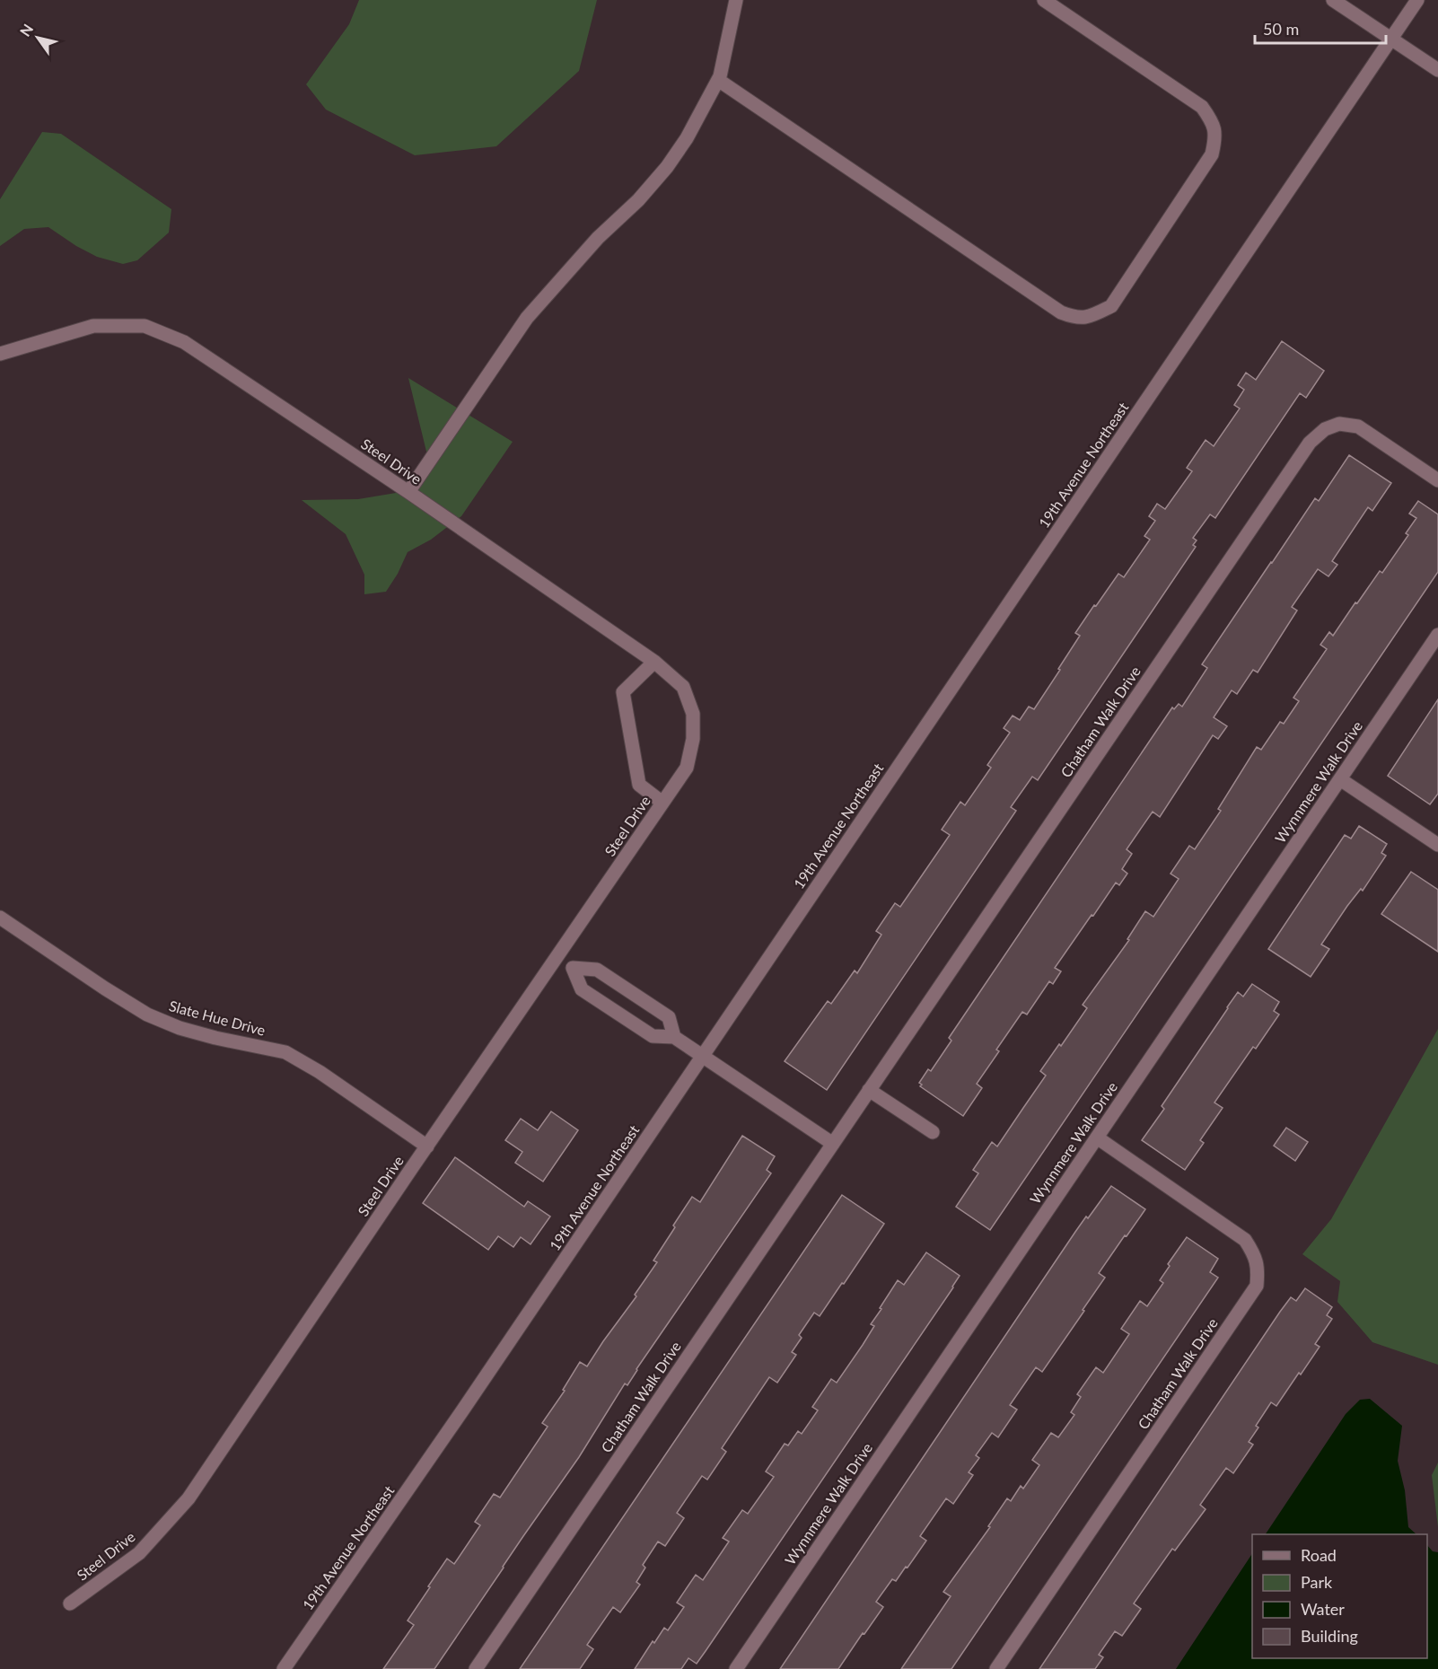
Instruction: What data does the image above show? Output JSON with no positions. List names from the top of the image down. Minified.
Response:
{"streets":{"street":["Steel Drive","19th Avenue Northeast","Chatham Walk Drive","Wynnmere Walk Drive","Slate Hue Drive"]},"crossings":[["Steel Drive","Slate Hue Drive"],["Chatham Walk Drive","Wynnmere Walk Drive"]],"legend":["Road","Park","Water","Building"],"scale_bar":"50 m","north":"top left"}
